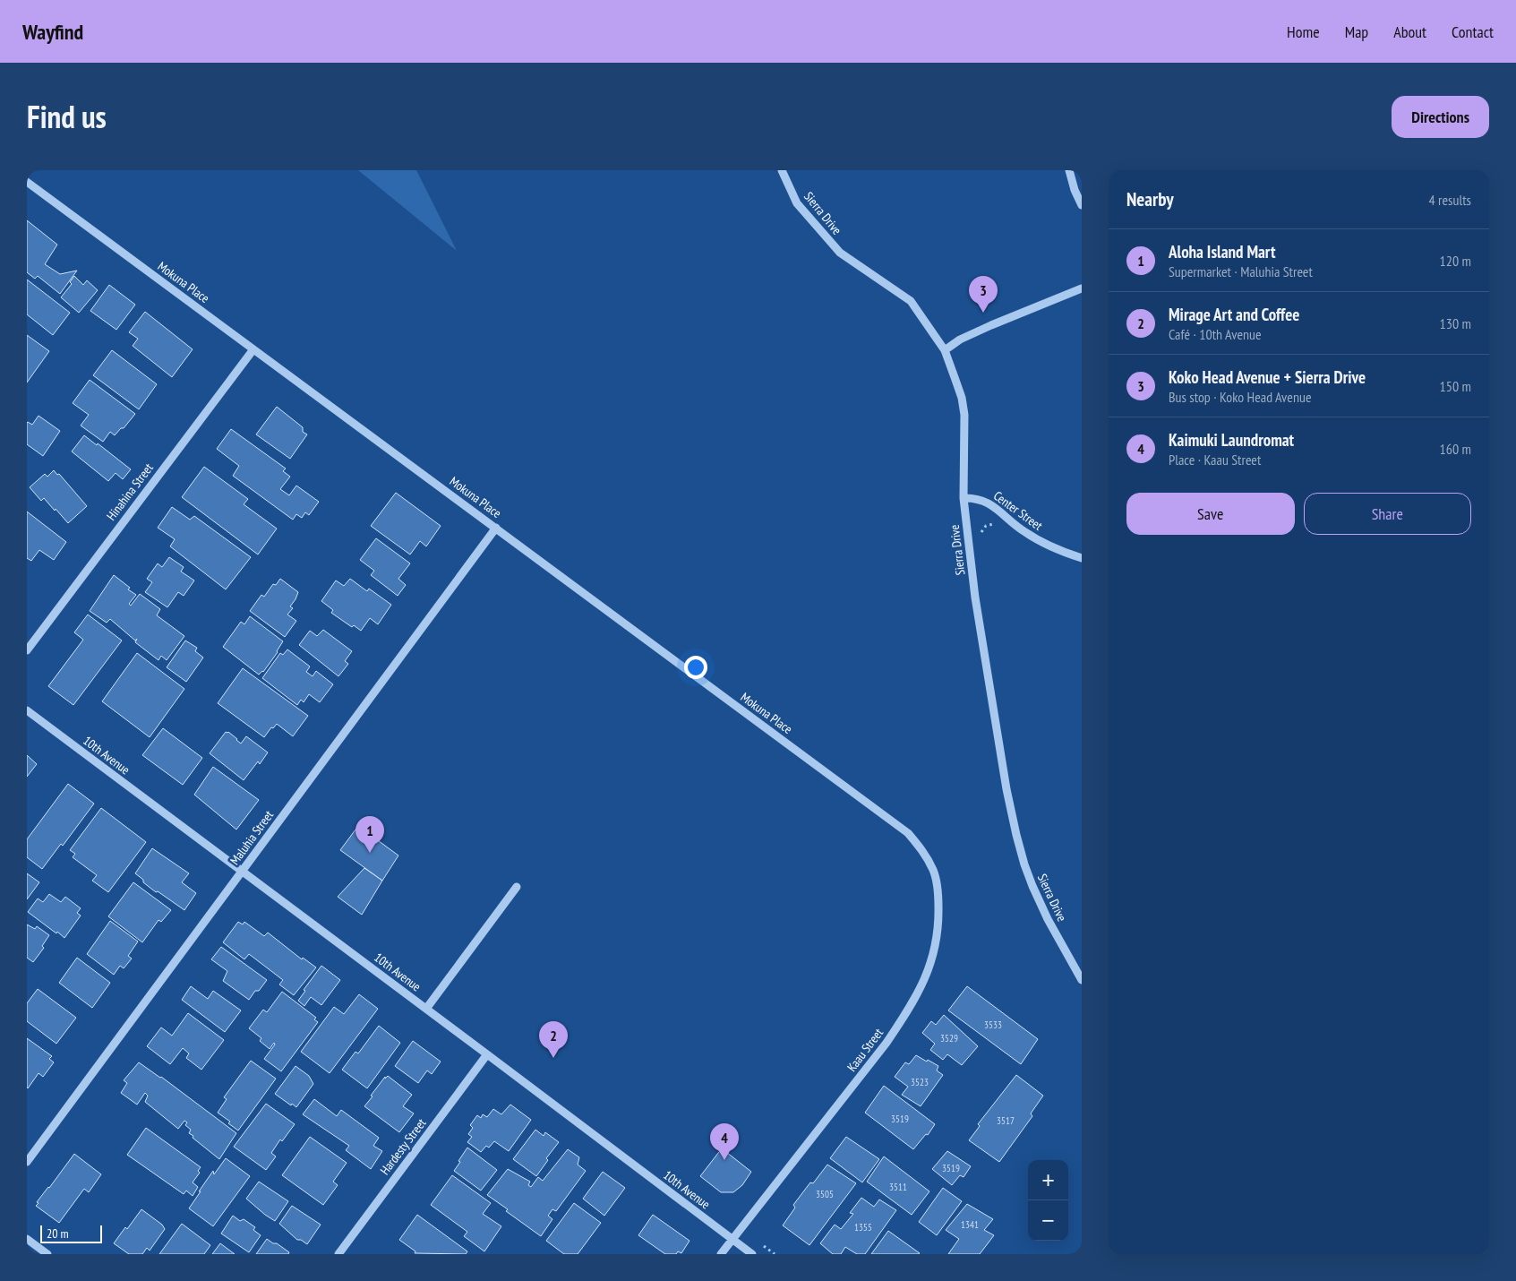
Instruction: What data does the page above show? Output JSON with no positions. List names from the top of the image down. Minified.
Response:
{"streets":{"street":["Sierra Drive","Mokuna Place","Hinahina Street","Center Street","10th Avenue","Maluhia Street","Kaau Street","Hardesty Street"]},"crossings":[["Sierra Drive","Center Street"],["Mokuna Place","Hinahina Street"],["Mokuna Place","Maluhia Street"],["Mokuna Place","Kaau Street"],["10th Avenue","Maluhia Street"],["10th Avenue","Kaau Street"],["10th Avenue","Hardesty Street"]],"house_numbers":["3533","3529","3523","3519","3517","3519","3511","3505","1341","1355"],"scale_bar":"20 m","page":{"header":"Wayfind","nav":["Home","Map","About","Contact"],"title":"Find us","buttons":["Directions",["Save","Share"]],"heading":["Nearby","4 results"],"list":[{"mark":"1","name":"Aloha Island Mart","note":"Supermarket · Maluhia Street","value":"120 m"},{"mark":"2","name":"Mirage Art and Coffee","note":"Café · 10th Avenue","value":"130 m"},{"mark":"3","name":"Koko Head Avenue + Sierra Drive","note":"Bus stop · Koko Head Avenue","value":"150 m"},{"mark":"4","name":"Kaimuki Laundromat","note":"Place · Kaau Street","value":"160 m"}],"pins":["3","1","2","4"],"map_buttons":["+","−"],"scale":"20 m"}}
